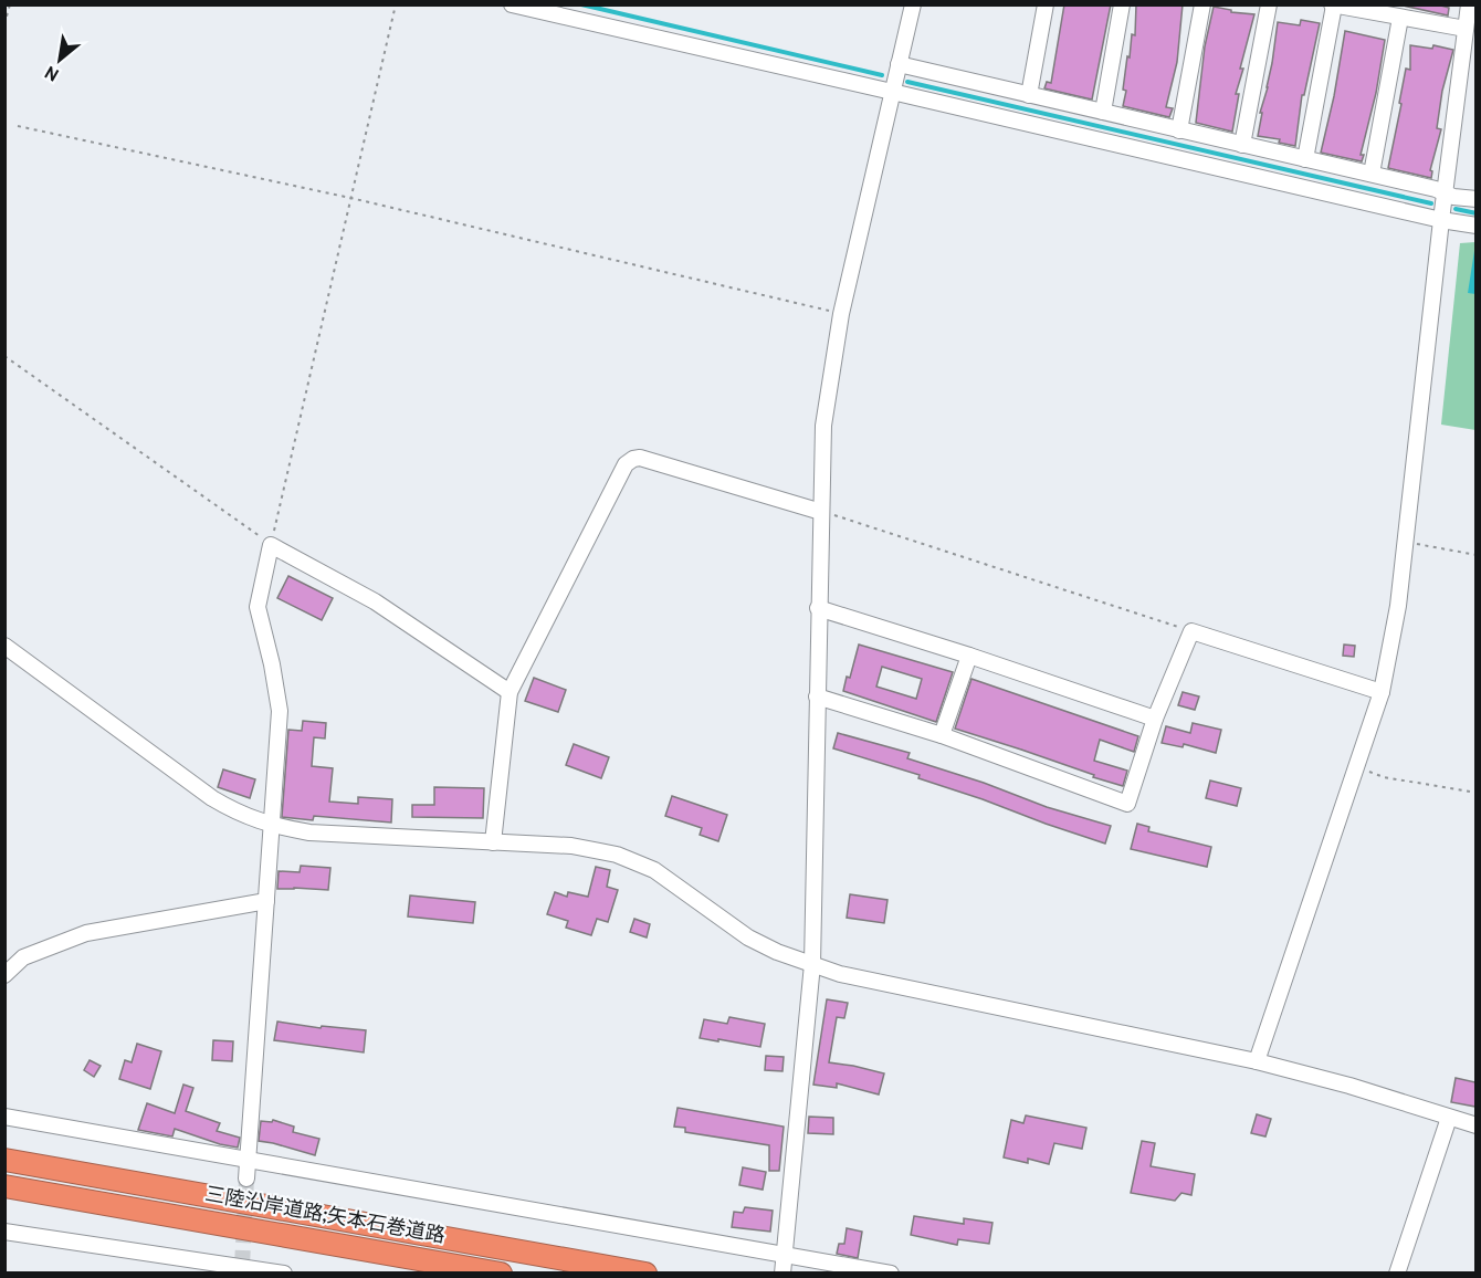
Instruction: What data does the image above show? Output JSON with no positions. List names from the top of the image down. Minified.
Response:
{"streets":{"highway":["三陸沿岸道路;矢本石巻道路"]},"north":"bottom left"}
